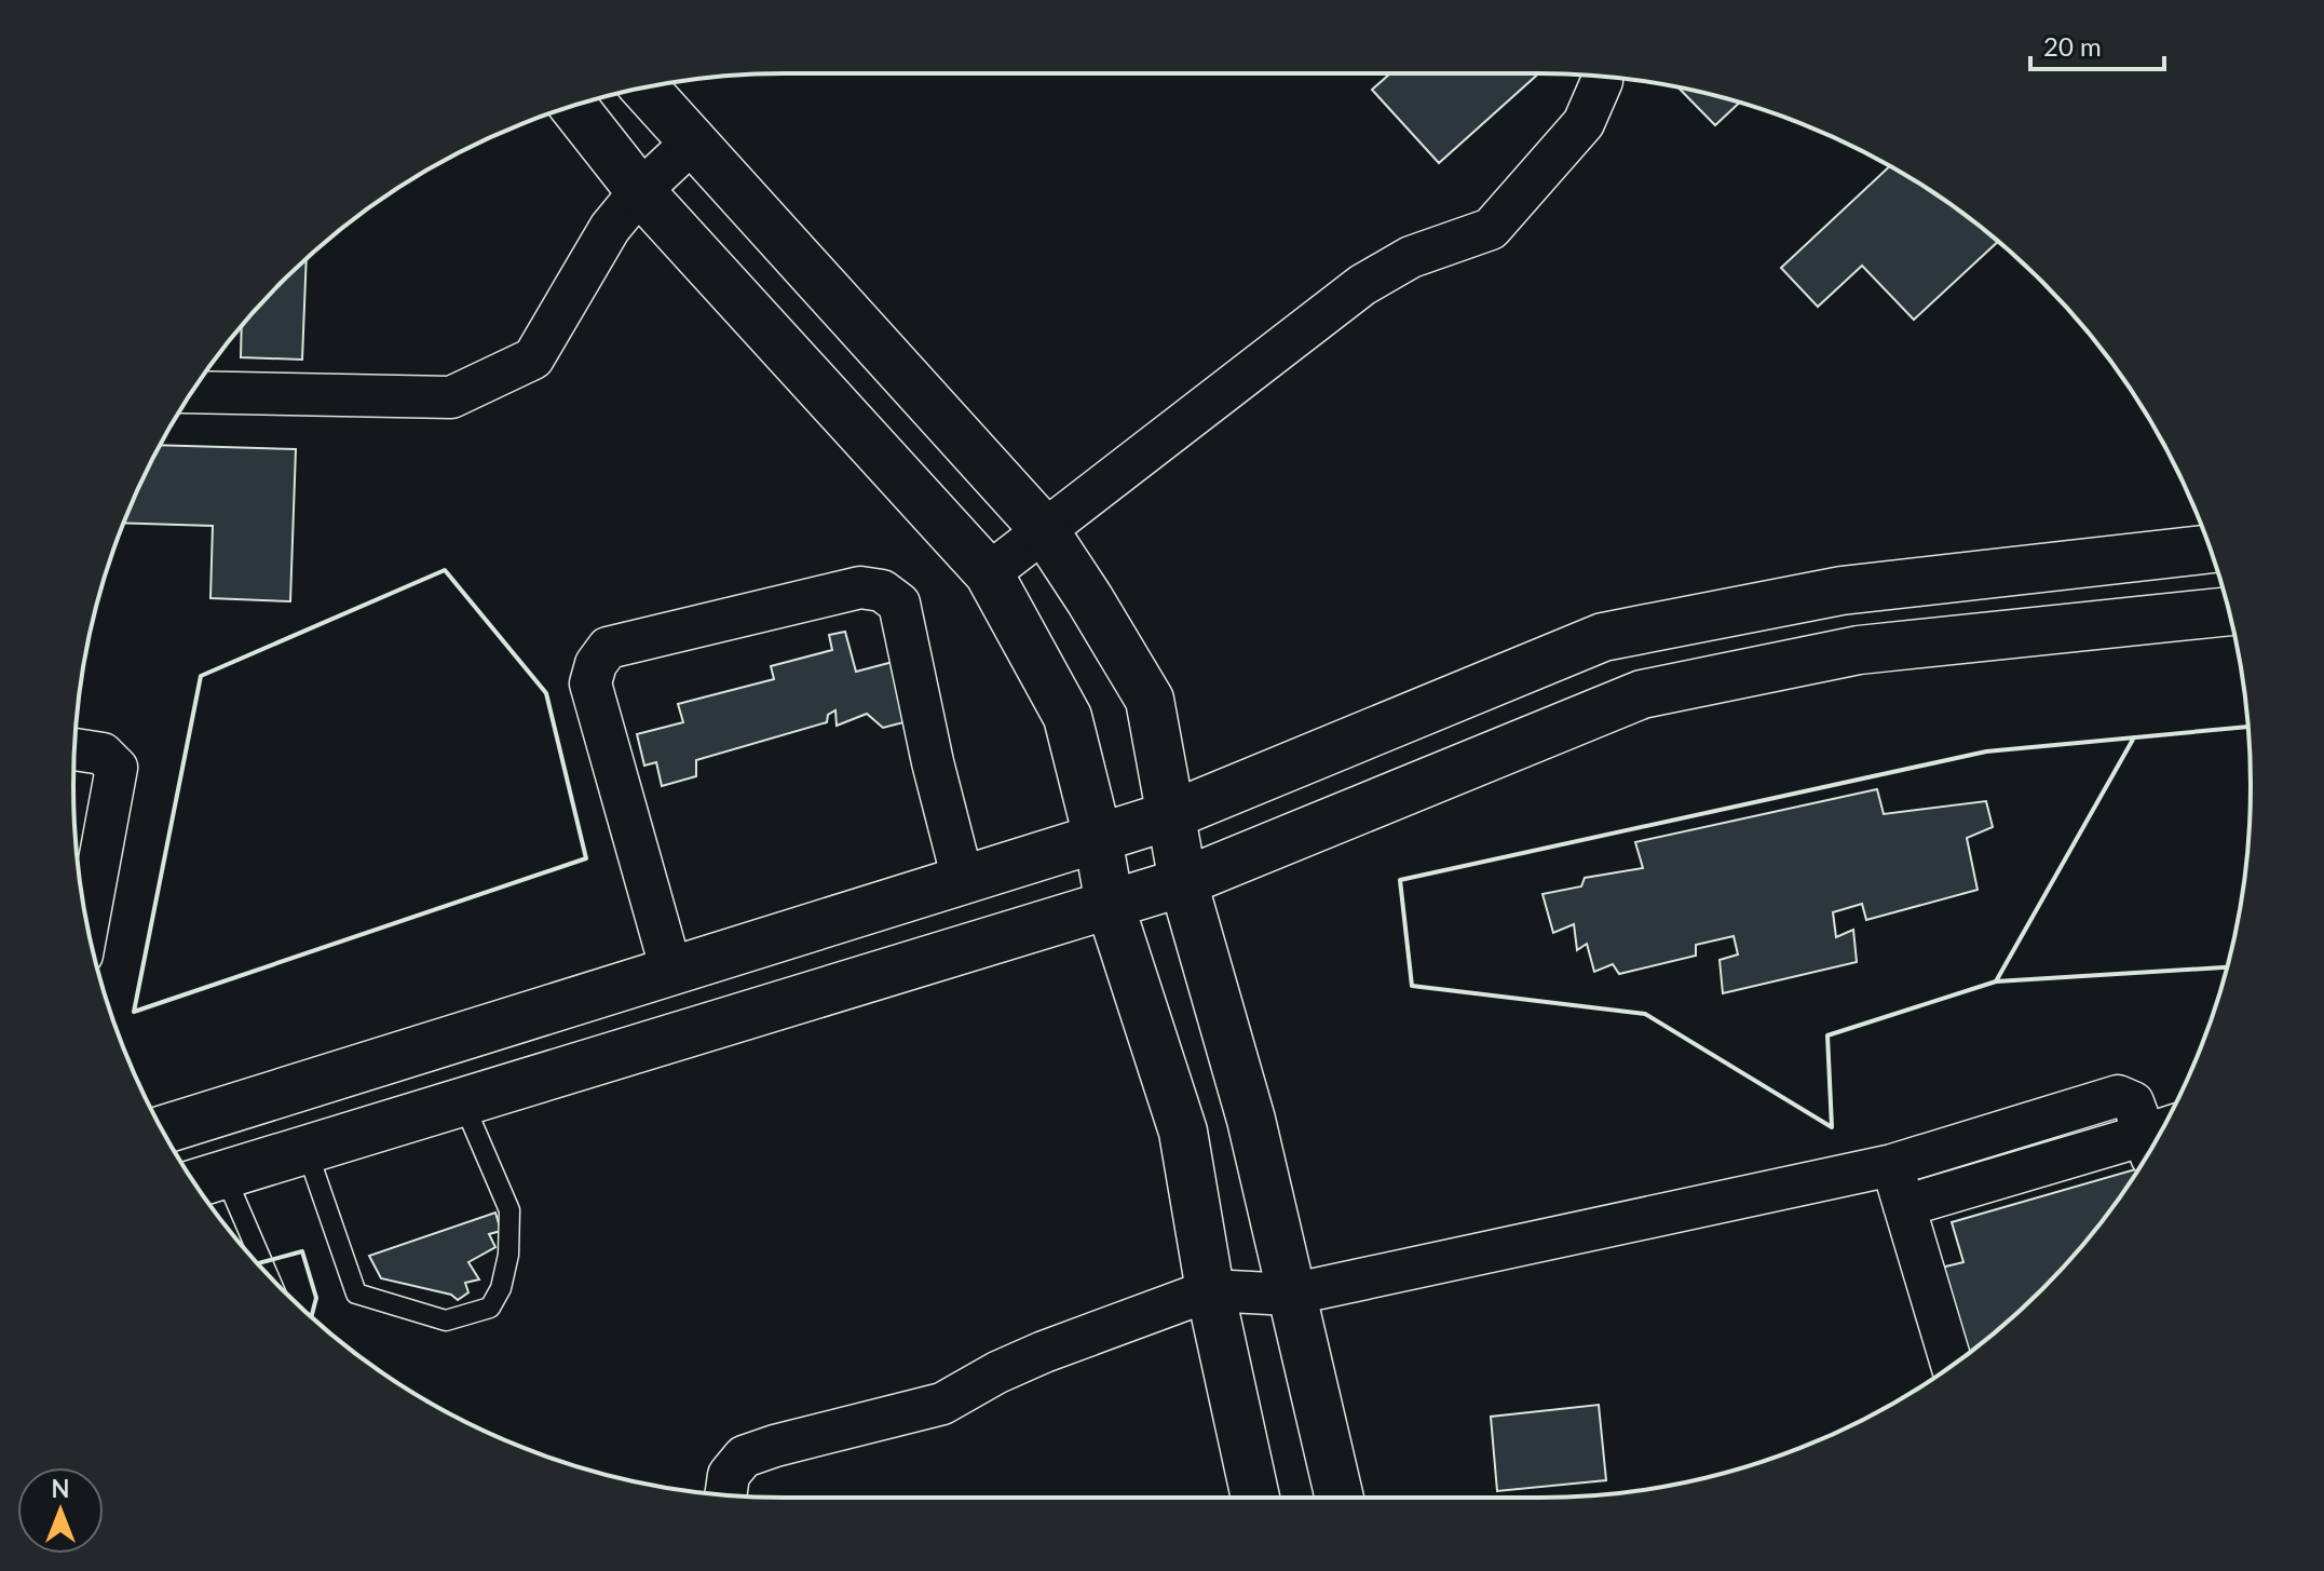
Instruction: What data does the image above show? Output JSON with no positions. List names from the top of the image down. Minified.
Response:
{"scale_bar":"20 m","north":"top"}
